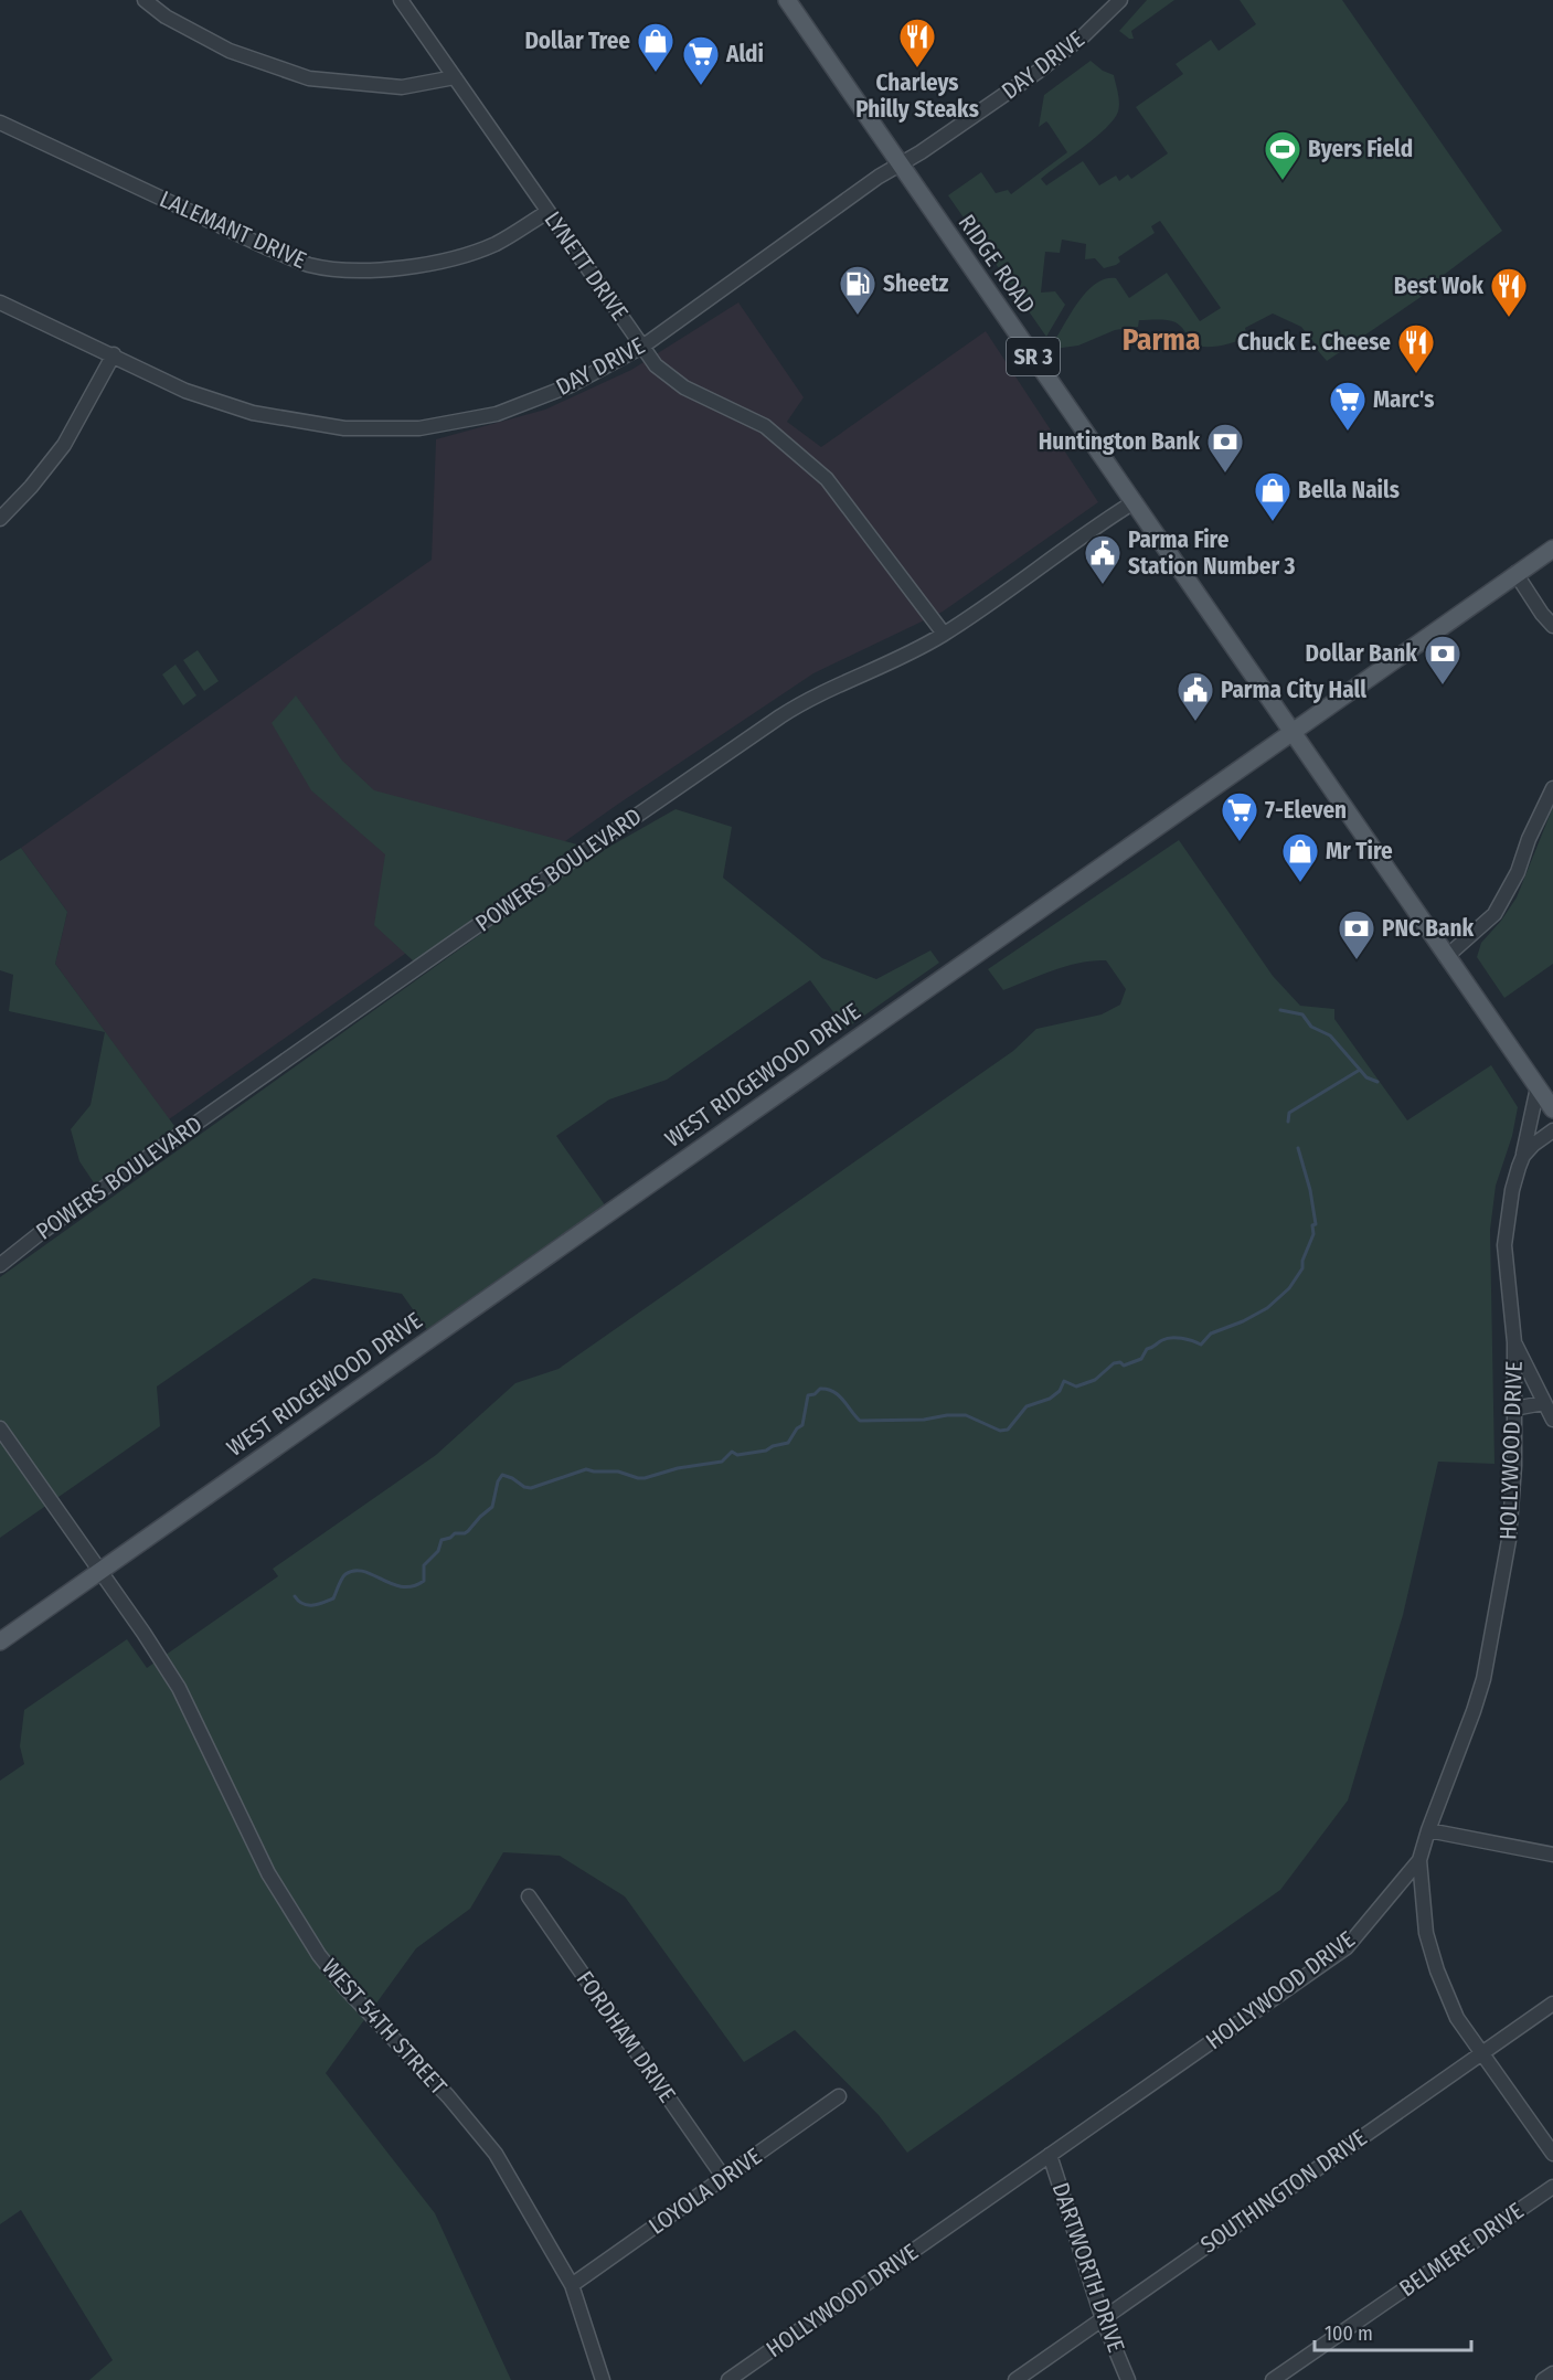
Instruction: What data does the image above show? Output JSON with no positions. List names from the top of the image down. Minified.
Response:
{"streets":{"main road":["RIDGE ROAD","SR 3","WEST RIDGEWOOD DRIVE"],"street":["DAY DRIVE","LALEMANT DRIVE","LYNETT DRIVE","POWERS BOULEVARD","HOLLYWOOD DRIVE","WEST 54TH STREET","FORDHAM DRIVE","LOYOLA DRIVE","SOUTHINGTON DRIVE","BELMERE DRIVE","DARTWORTH DRIVE"]},"crossings":[["DAY DRIVE","RIDGE ROAD"],["DAY DRIVE","LYNETT DRIVE"],["LALEMANT DRIVE","LYNETT DRIVE"],["RIDGE ROAD","POWERS BOULEVARD"],["RIDGE ROAD","WEST RIDGEWOOD DRIVE"],["RIDGE ROAD","HOLLYWOOD DRIVE"],["LYNETT DRIVE","POWERS BOULEVARD"],["WEST RIDGEWOOD DRIVE","WEST 54TH STREET"],["HOLLYWOOD DRIVE","DARTWORTH DRIVE"],["WEST 54TH STREET","LOYOLA DRIVE"],["FORDHAM DRIVE","LOYOLA DRIVE"],["SOUTHINGTON DRIVE","DARTWORTH DRIVE"]],"districts":["Parma"],"places":{"restaurant":["Charleys Philly Steaks","Best Wok","Chuck E. Cheese"],"shop":["Dollar Tree","Bella Nails","Mr Tire"],"supermarket":["Aldi","Marc's","7-Eleven"],"sports":["Byers Field"],"fuel station":["Sheetz"],"bank":["Huntington Bank","Dollar Bank","PNC Bank"],"public building":["Parma Fire Station Number 3","Parma City Hall"]},"scale_bar":"100 m"}
